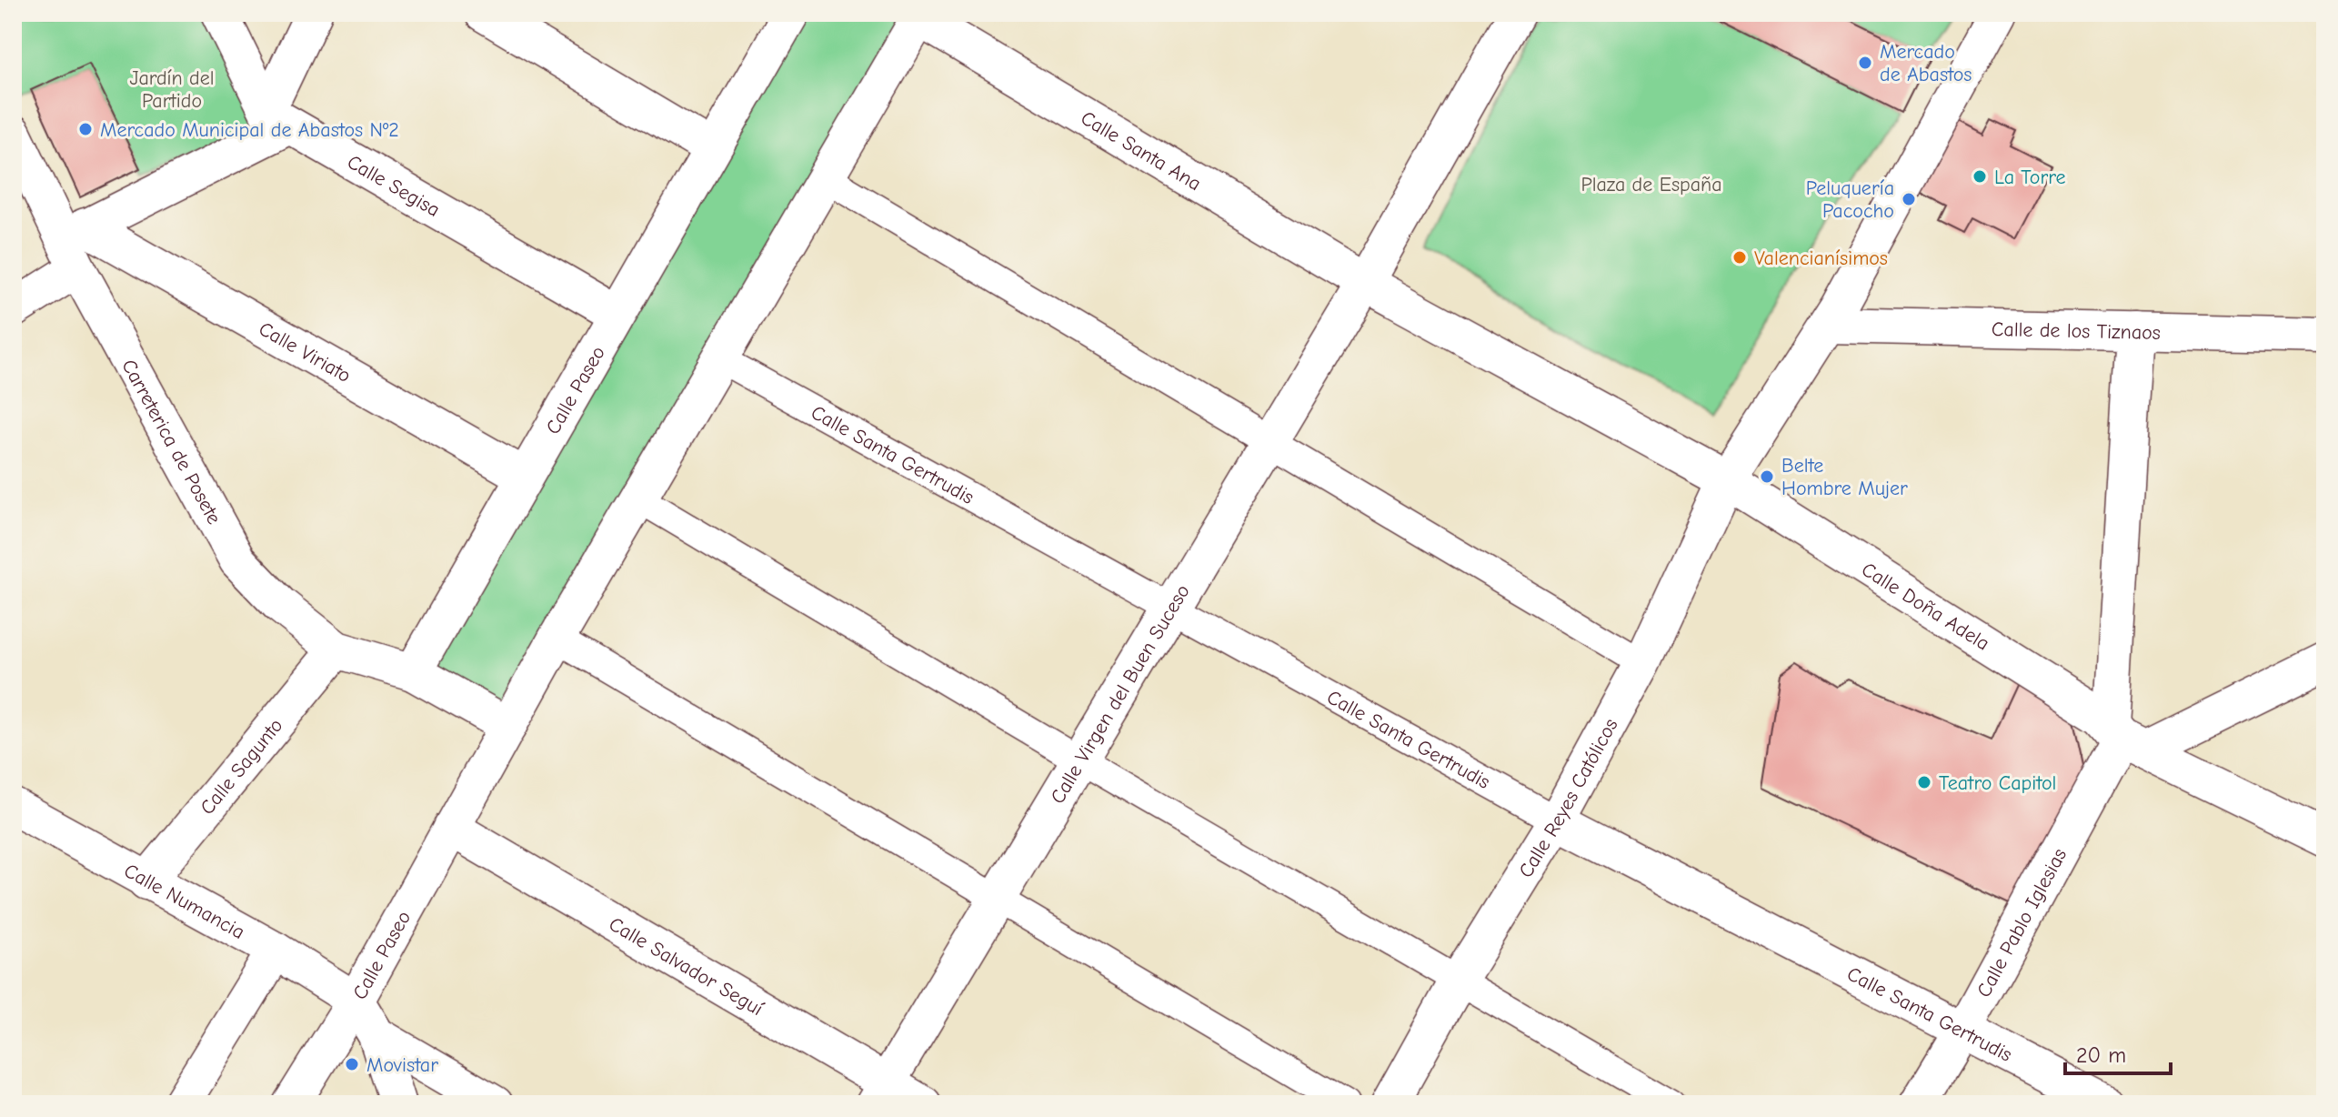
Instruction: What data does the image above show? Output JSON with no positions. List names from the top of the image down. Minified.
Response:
{"streets":{"street":["Calle Santa Ana","Calle Segisa","Calle de los Tiznaos","Calle Viriato","Calle Paseo","Carreterica de Posete","Calle Santa Gertrudis","Calle Doña Adela","Calle Virgen del Buen Suceso","Calle Sagunto","Calle Reyes Católicos","Calle Numancia","Calle Pablo Iglesias","Calle Salvador Seguí"]},"crossings":[["Calle Santa Ana","Calle Paseo"],["Calle Santa Ana","Calle Virgen del Buen Suceso"],["Calle Segisa","Calle Paseo"],["Calle Viriato","Calle Paseo"],["Calle Viriato","Carreterica de Posete"],["Calle Paseo","Carreterica de Posete"],["Calle Paseo","Calle Santa Gertrudis"],["Calle Paseo","Calle Numancia"],["Calle Paseo","Calle Salvador Seguí"],["Carreterica de Posete","Calle Sagunto"],["Calle Santa Gertrudis","Calle Virgen del Buen Suceso"],["Calle Santa Gertrudis","Calle Reyes Católicos"],["Calle Santa Gertrudis","Calle Pablo Iglesias"],["Calle Doña Adela","Calle Reyes Católicos"],["Calle Doña Adela","Calle Pablo Iglesias"],["Calle Virgen del Buen Suceso","Calle Salvador Seguí"],["Calle Sagunto","Calle Numancia"]],"parks":["Jardín del Partido","Plaza de España"],"places":["Mercado de Abastos","Mercado Municipal de Abastos Nº2","La Torre","Peluquería Pacocho","Valencianísimos","Belte Hombre Mujer","Teatro Capitol","Movistar"],"scale_bar":"20 m"}
